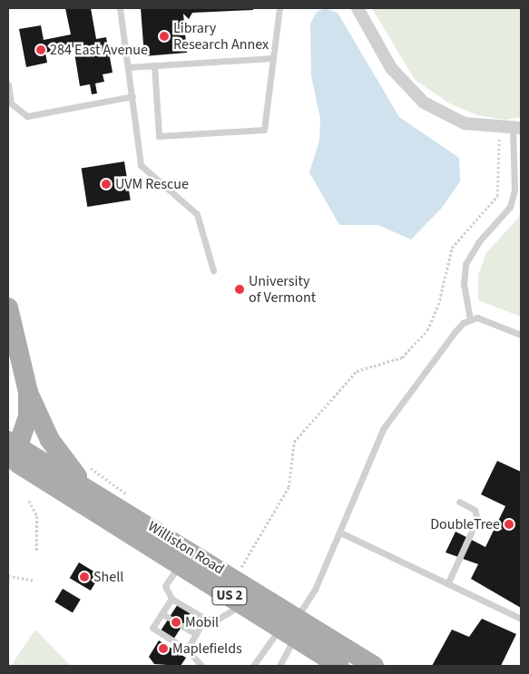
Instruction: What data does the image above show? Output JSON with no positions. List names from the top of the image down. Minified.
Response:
{"streets":{"main road":["Williston Road","US 2"]},"places":["Library Research Annex","284 East Avenue","UVM Rescue","University of Vermont","DoubleTree","Shell","Mobil","Maplefields"]}
